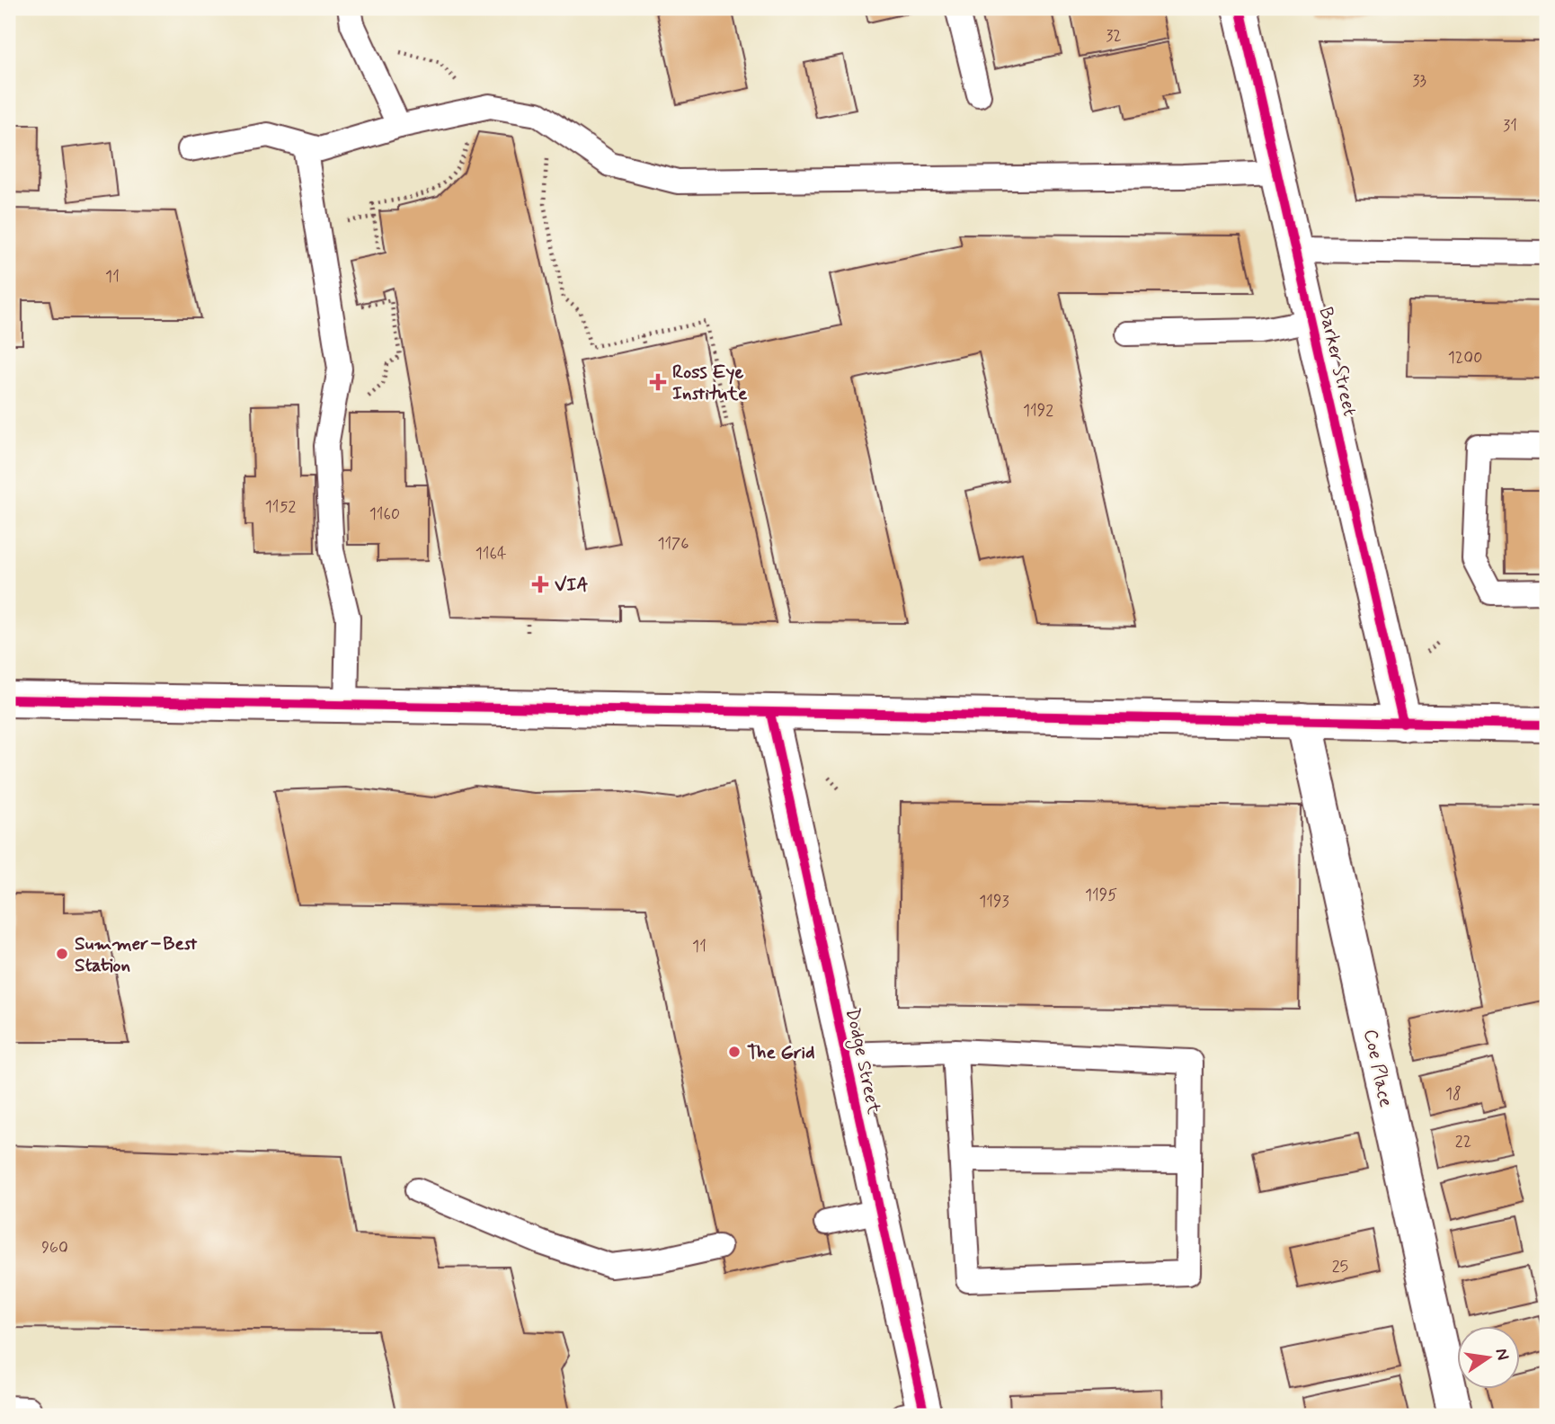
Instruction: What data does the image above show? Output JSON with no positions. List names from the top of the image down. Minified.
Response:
{"streets":{"street":["Barker Street","Dodge Street","Coe Place"]},"places":{"health":["Ross Eye Institute","VIA"],"other":["Summer–Best Station","The Grid"]},"house_numbers":["32","33","31","11","1200","1192","1152","1160","1176","1164","1195","1193","11","18","22","960","25"],"north":"right"}
